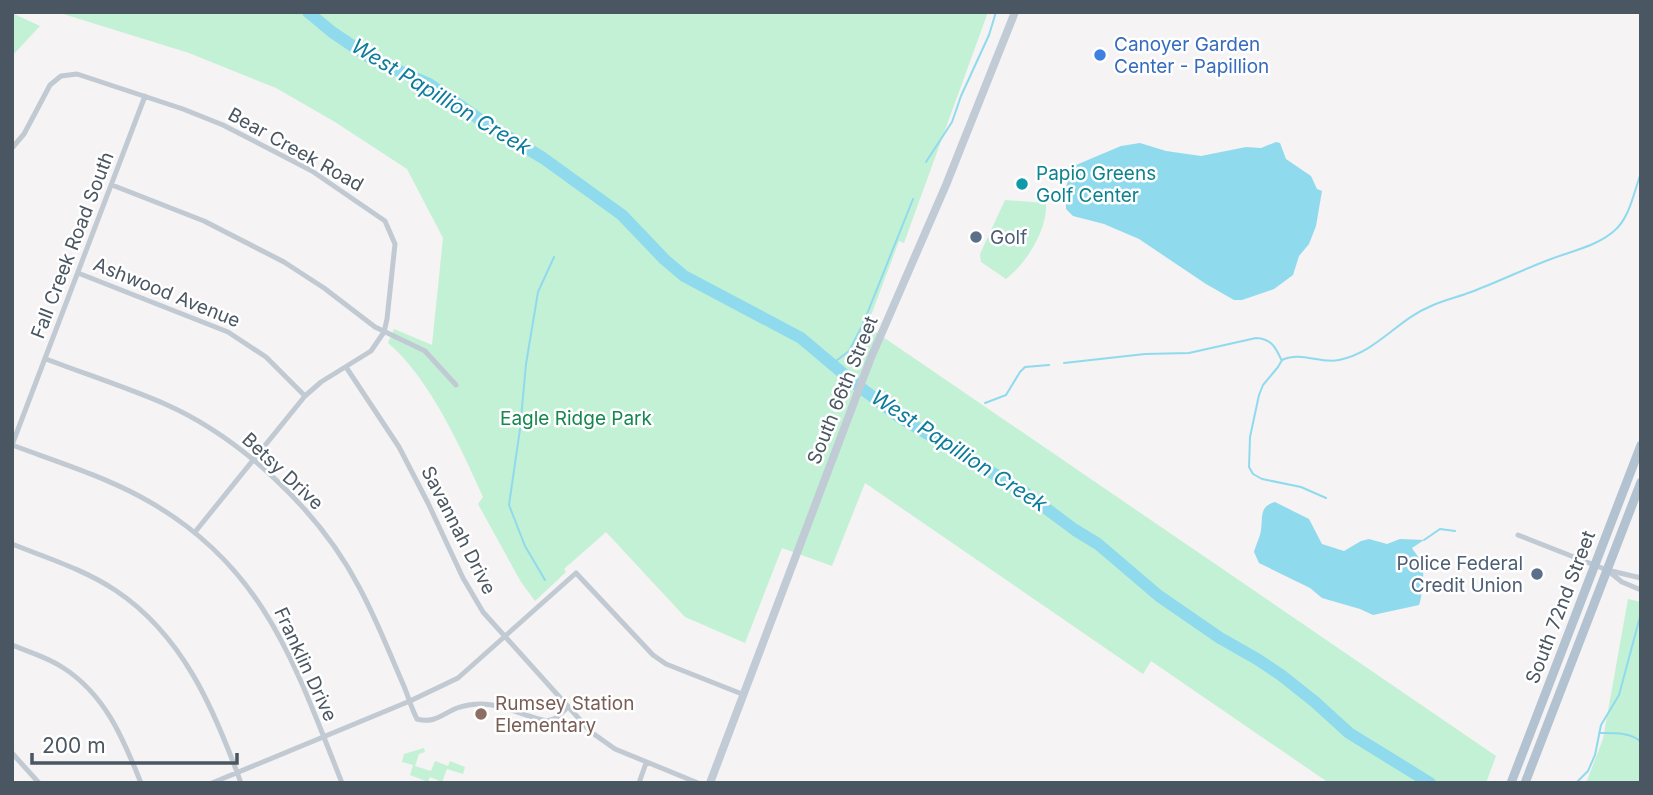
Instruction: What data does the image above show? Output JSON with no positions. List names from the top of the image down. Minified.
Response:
{"streets":{"main road":["South 72nd Street"],"street":["Bear Creek Road","Fall Creek Road South","Ashwood Avenue","South 66th Street","Betsy Drive","Savannah Drive","Franklin Drive"]},"crossings":[["Bear Creek Road","Fall Creek Road South"],["Fall Creek Road South","Ashwood Avenue"],["Fall Creek Road South","Betsy Drive"],["Fall Creek Road South","Franklin Drive"],["Betsy Drive","Savannah Drive"]],"water":["West Papillion Creek"],"parks":["Eagle Ridge Park"],"places":["Canoyer Garden Center - Papillion","Papio Greens Golf Center","Golf","Police Federal Credit Union","Rumsey Station Elementary"],"scale_bar":"200 m"}
